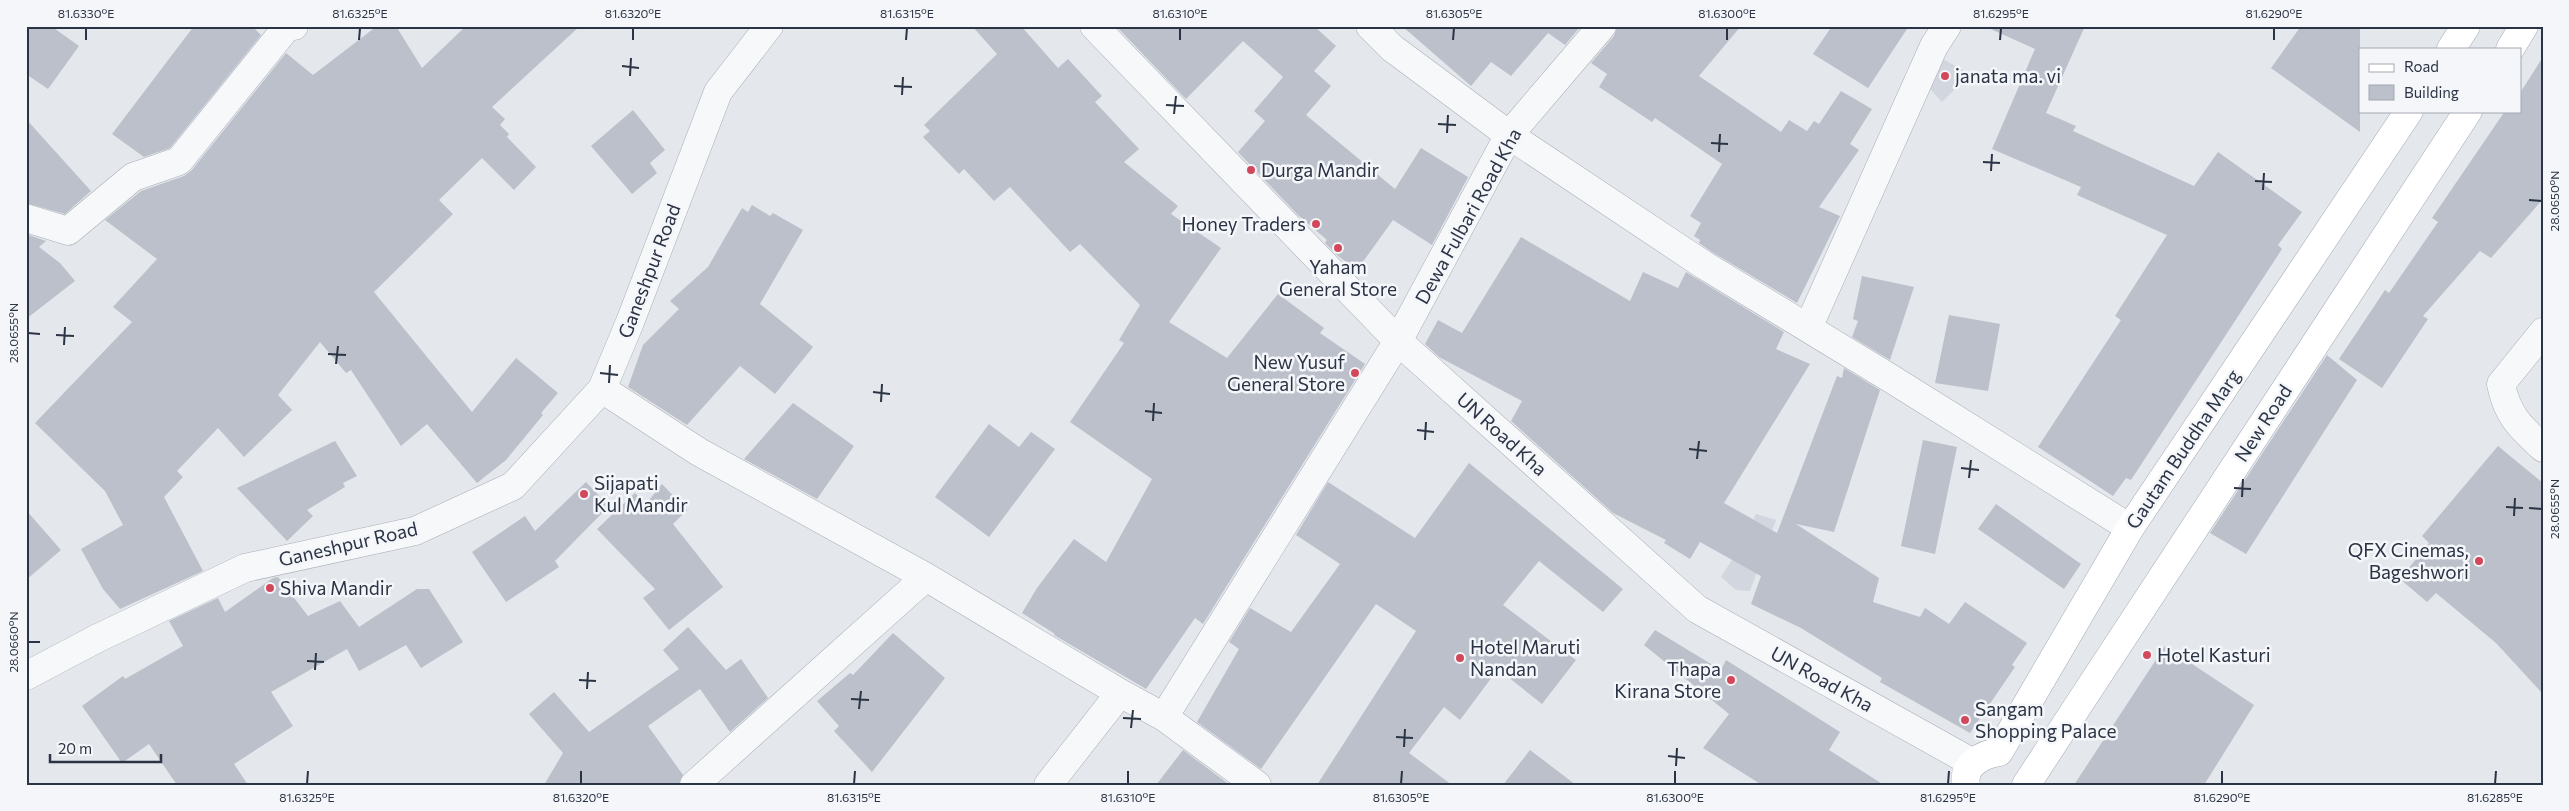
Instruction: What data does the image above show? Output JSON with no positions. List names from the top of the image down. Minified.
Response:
{"streets":{"main road":["New Road","Gautam Buddha Marg"],"street":["Dewa Fulbari Road Kha","Ganeshpur Road","UN Road Kha"]},"crossings":[["Dewa Fulbari Road Kha","UN Road Kha"]],"places":["janata ma. vi","Durga Mandir","Honey Traders","Yaham General Store","New Yusuf General Store","Sijapati Kul Mandir","QFX Cinemas, Bageshwori","Shiva Mandir","Hotel Kasturi","Hotel Maruti Nandan","Thapa Kirana Store","Sangam Shopping Palace"],"legend":["Road","Building"],"scale_bar":"20 m","coordinates":["81.6330°E","81.6325°E","81.6320°E","81.6315°E","81.6310°E","81.6305°E","81.6300°E","81.6295°E","81.6290°E","28.0650°N","28.0655°N","28.0660°N","81.6285°E"]}
